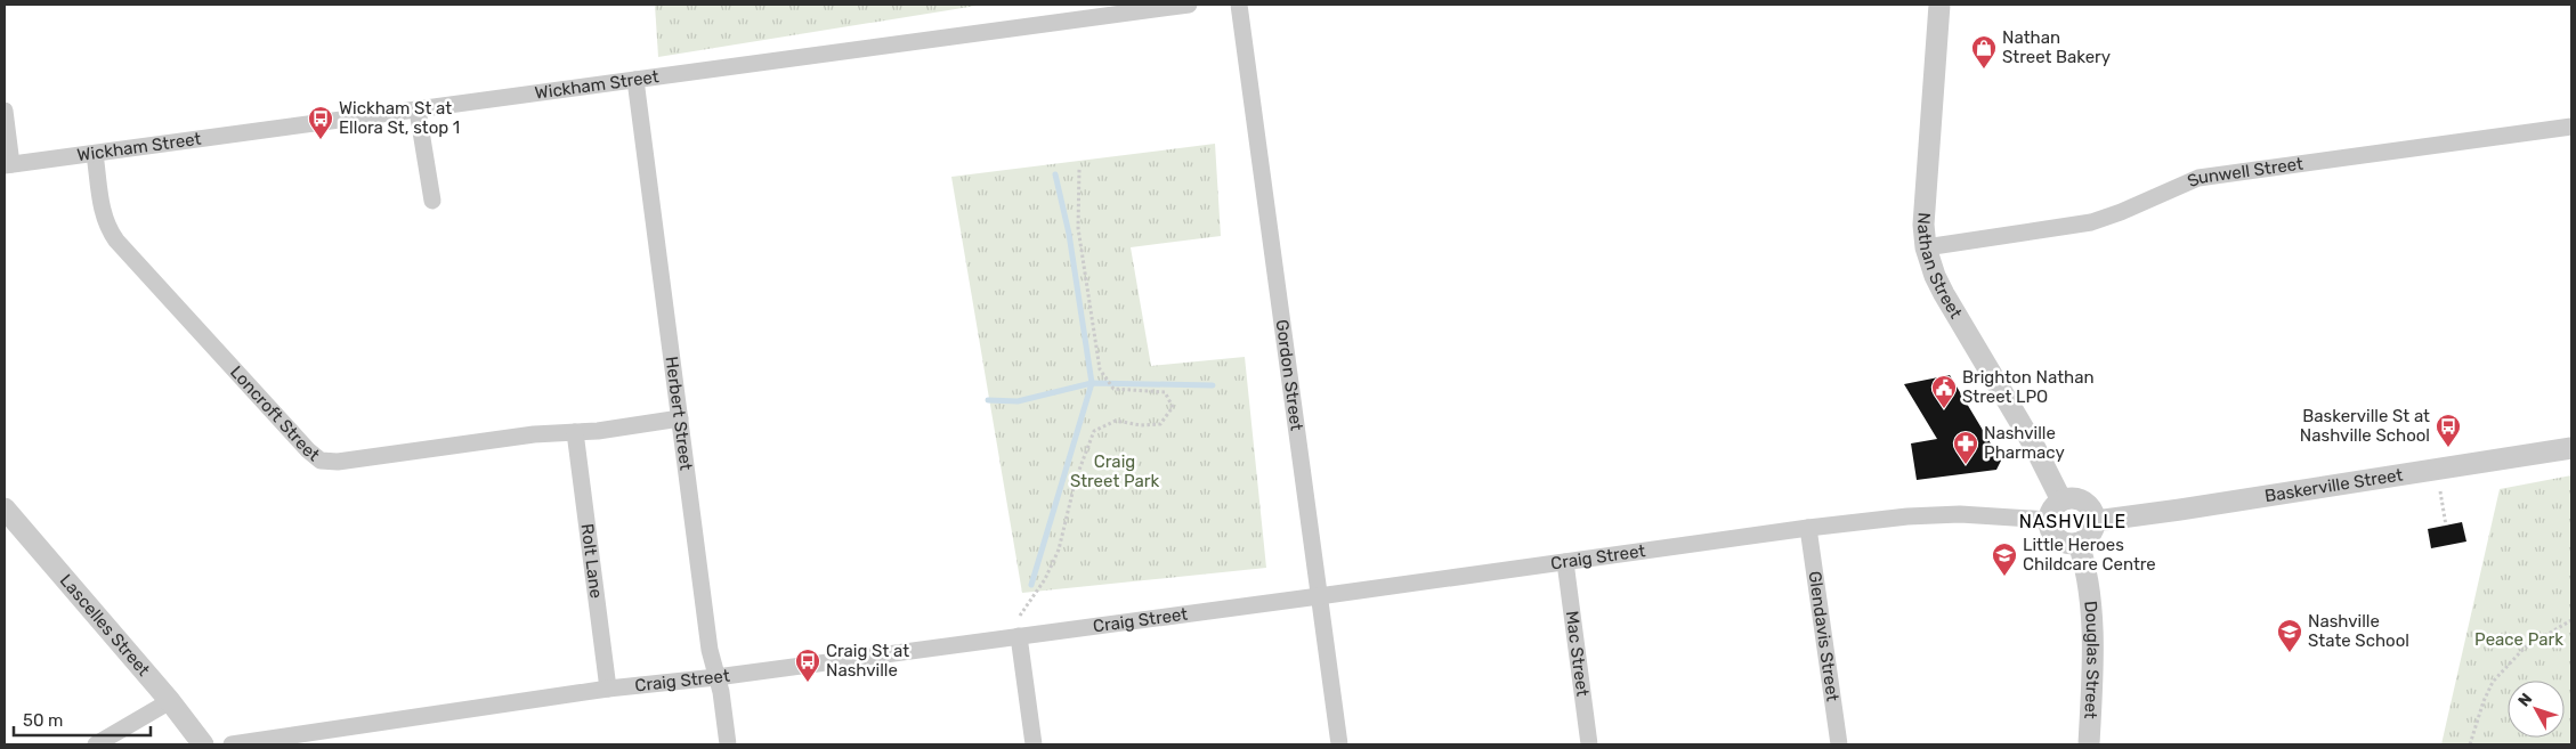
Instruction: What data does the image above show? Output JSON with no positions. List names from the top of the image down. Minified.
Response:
{"streets":{"street":["Wickham Street","Sunwell Street","Nathan Street","Gordon Street","Loncroft Street","Herbert Street","Baskerville Street","Craig Street","Rolt Lane","Lascelles Street","Glendavis Street","Mac Street","Douglas Street"]},"crossings":[["Wickham Street","Loncroft Street"],["Wickham Street","Herbert Street"],["Sunwell Street","Nathan Street"],["Nathan Street","Baskerville Street"],["Nathan Street","Craig Street"],["Nathan Street","Douglas Street"],["Gordon Street","Craig Street"],["Loncroft Street","Herbert Street"],["Loncroft Street","Rolt Lane"],["Herbert Street","Craig Street"],["Baskerville Street","Craig Street"],["Baskerville Street","Douglas Street"],["Craig Street","Rolt Lane"],["Craig Street","Glendavis Street"],["Craig Street","Mac Street"],["Craig Street","Douglas Street"]],"districts":["NASHVILLE"],"parks":["Craig Street Park","Peace Park"],"places":{"shop":["Nathan Street Bakery"],"bus stop":["Wickham St at Ellora St, stop 1","Baskerville St at Nashville School","Craig St at Nashville"],"public building":["Brighton Nathan Street LPO"],"pharmacy":["Nashville Pharmacy"],"school or university":["Little Heroes Childcare Centre","Nashville State School"]},"scale_bar":"50 m","north":"top left"}
